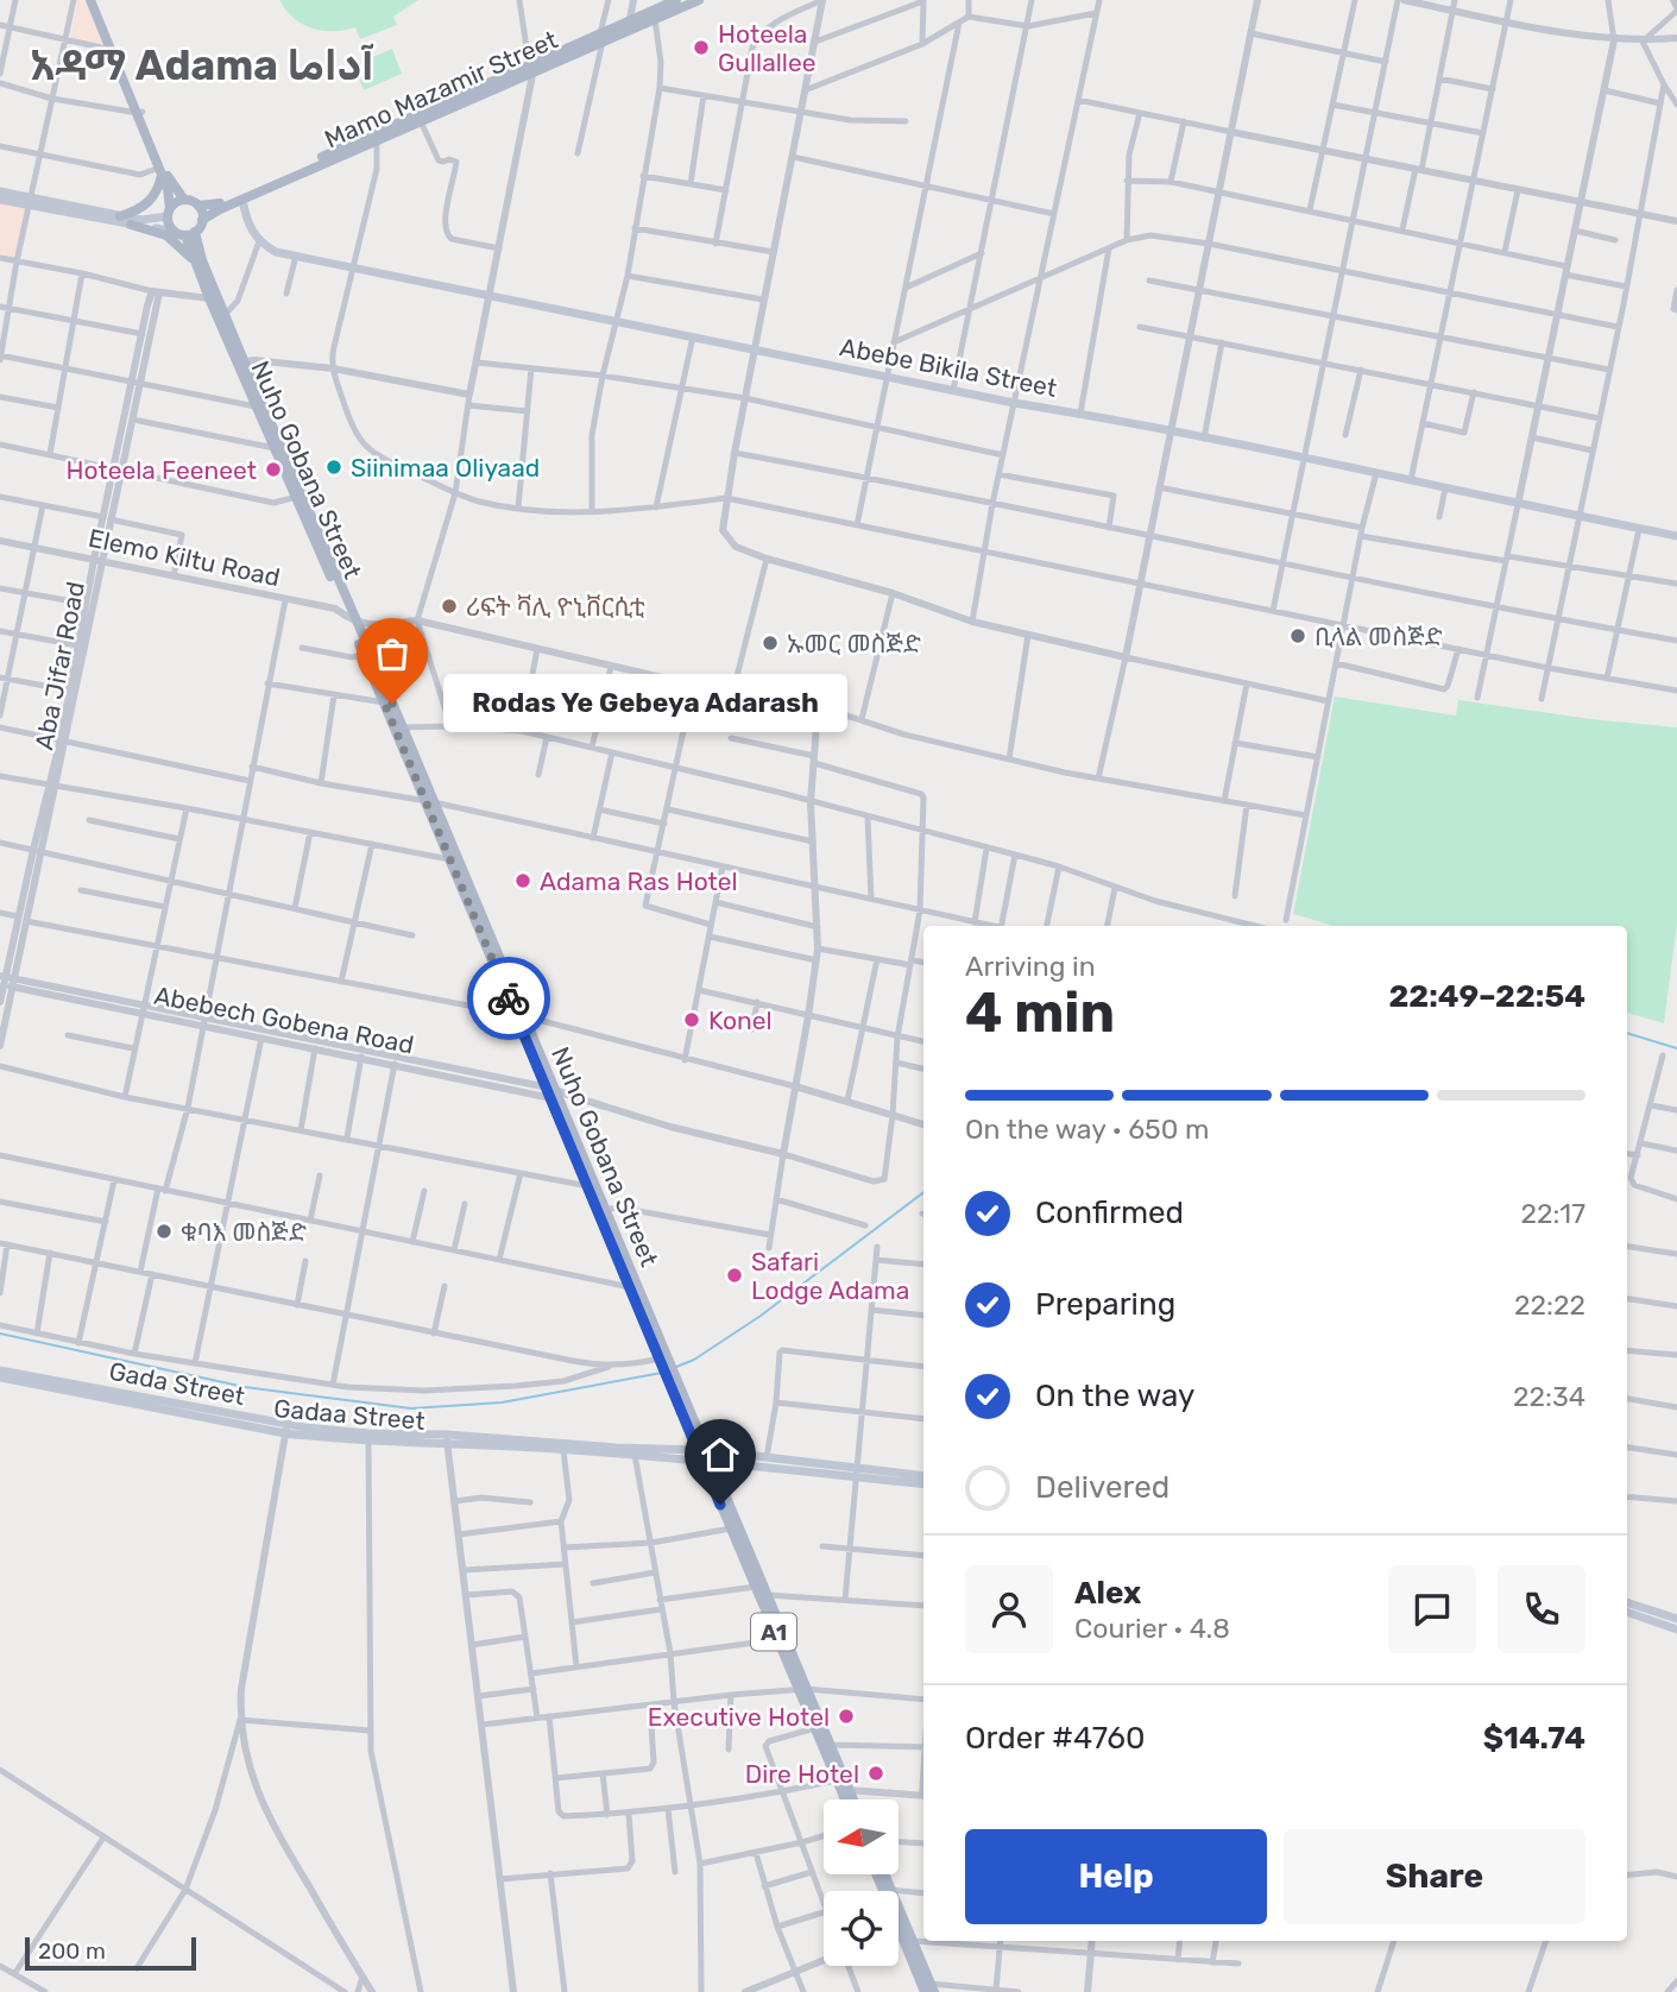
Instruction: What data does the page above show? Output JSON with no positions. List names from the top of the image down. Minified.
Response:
{"streets":{"main road":["Mamo Mazamir Street","Abebe Bikila Street","Nuho Gobana Street","Gada Street","Gadaa Street","A1"],"street":["Elemo Kiltu Road","Aba Jifar Road","Abebech Gobena Road"]},"crossings":[["Mamo Mazamir Street","Nuho Gobana Street"],["Nuho Gobana Street","Elemo Kiltu Road"],["Nuho Gobana Street","Abebech Gobena Road"],["Nuho Gobana Street","A1"],["Elemo Kiltu Road","Aba Jifar Road"],["Aba Jifar Road","Abebech Gobena Road"],["Gada Street","Gadaa Street"],["Gadaa Street","A1"]],"districts":["አዳማ Adama آداما"],"places":["Hoteela Gullallee","Siinimaa Oliyaad","Hoteela Feeneet","ሪፍት ቫሊ ዮኒቨርሲቲ","ቢላል መስጅድ","ኡመር መስጅድ","Rodas Ye Gebeya Adarash","Adama Ras Hotel","Konel","ቁባእ መስጅድ","Safari Lodge Adama","Executive Hotel","Dire Hotel"],"scale_bar":"200 m","north":"left","page":{"bubble":"Rodas Ye Gebeya Adarash","heading":["4 min","Arriving in","22:49–22:54"],"panel":["Alex","Courier · 4.8","Order #4760","$14.74"],"bar":"On the way · 650 m","list":[["Confirmed","22:17"],["Preparing","22:22"],["On the way","22:34"],"Delivered"],"buttons":["Help","Share"],"scale":"200 m"}}
